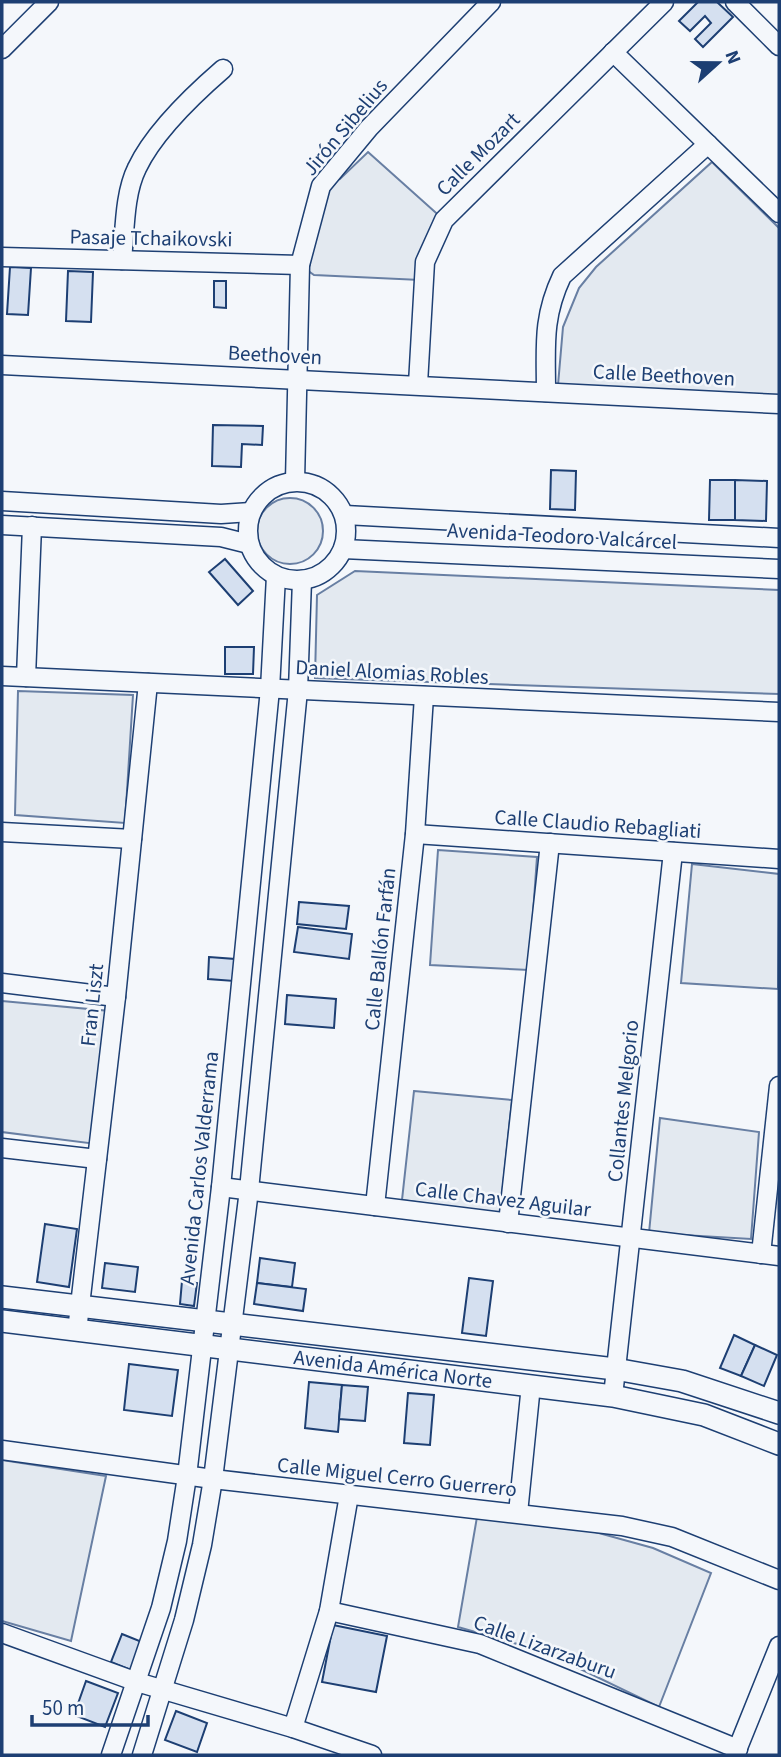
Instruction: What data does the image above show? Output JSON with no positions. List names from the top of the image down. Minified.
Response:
{"streets":{"main road":["Avenida América Norte"],"street":["Jirón Sibelius","Calle Mozart","Pasaje Tchaikovski","Beethoven","Calle Beethoven","Avenida Teodoro Valcárcel","Daniel Alomias Robles","Calle Claudio Rebagliati","Calle Ballón Farfán","Fran Liszt","Collantes Melgorio","Avenida Carlos Valderrama","Calle Chavez Aguilar","Calle Miguel Cerro Guerrero","Calle Lizarzaburu"]},"crossings":[["Jirón Sibelius","Pasaje Tchaikovski"],["Jirón Sibelius","Beethoven"],["Jirón Sibelius","Avenida Teodoro Valcárcel"],["Jirón Sibelius","Avenida Carlos Valderrama"],["Calle Mozart","Beethoven"],["Beethoven","Calle Beethoven"],["Avenida Teodoro Valcárcel","Avenida Carlos Valderrama"],["Daniel Alomias Robles","Calle Ballón Farfán"],["Daniel Alomias Robles","Fran Liszt"],["Daniel Alomias Robles","Avenida Carlos Valderrama"],["Calle Claudio Rebagliati","Calle Ballón Farfán"],["Calle Claudio Rebagliati","Collantes Melgorio"],["Calle Ballón Farfán","Calle Chavez Aguilar"],["Fran Liszt","Avenida América Norte"],["Collantes Melgorio","Calle Chavez Aguilar"],["Collantes Melgorio","Avenida América Norte"],["Avenida Carlos Valderrama","Calle Chavez Aguilar"],["Avenida Carlos Valderrama","Avenida América Norte"],["Avenida Carlos Valderrama","Calle Miguel Cerro Guerrero"]],"scale_bar":"50 m","north":"right"}
